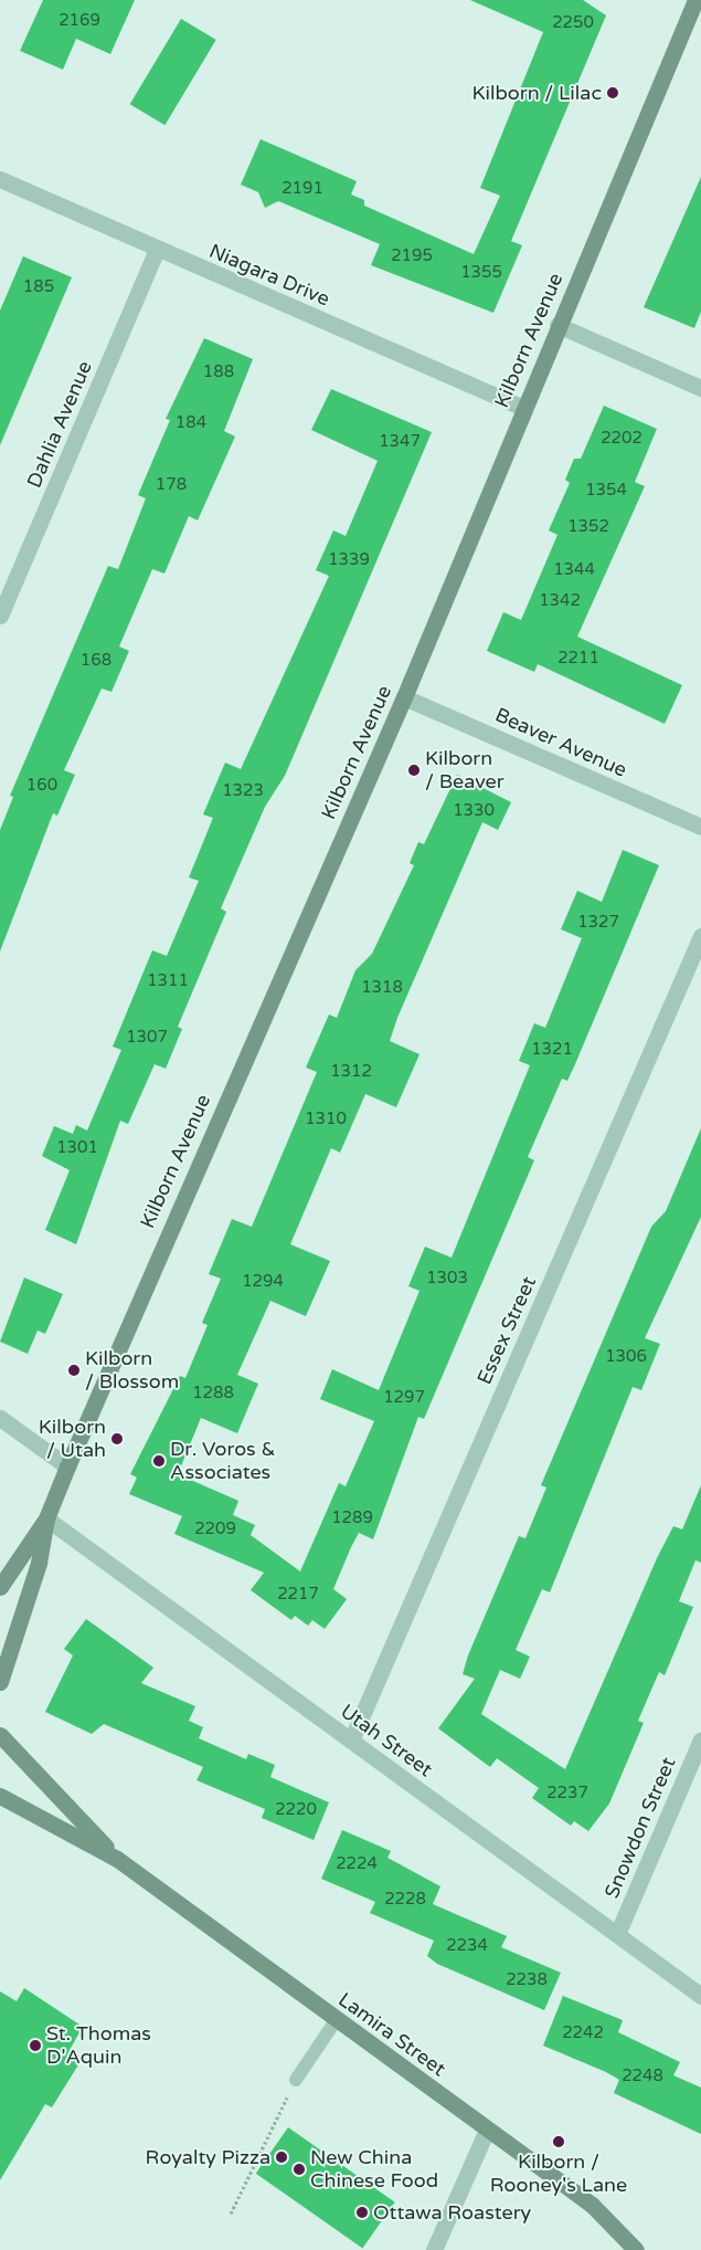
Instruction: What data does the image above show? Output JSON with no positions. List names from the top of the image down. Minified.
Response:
{"streets":{"street":["Niagara Drive","Kilborn Avenue","Dahlia Avenue","Beaver Avenue","Essex Street","Utah Street","Snowdon Street","Lamira Street"]},"crossings":[["Niagara Drive","Kilborn Avenue"],["Niagara Drive","Dahlia Avenue"],["Kilborn Avenue","Beaver Avenue"],["Kilborn Avenue","Utah Street"],["Essex Street","Utah Street"],["Utah Street","Snowdon Street"]],"places":["Kilborn / Lilac","Kilborn / Beaver","Kilborn / Blossom","Kilborn / Utah","Dr. Voros & Associates","St. Thomas D'Aquin","Kilborn / Rooney's Lane","Royalty Pizza","New China Chinese Food","Ottawa Roastery"],"house_numbers":["2169","2250","2191","2195","1355","185","188","184","2202","1347","178","1354","1352","1339","1344","1342","2211","168","160","1323","1330","1327","1311","1318","1307","1321","1312","1310","1301","1303","1294","1306","1288","1297","1289","2209","2217","2237","2220","2224","2228","2234","2238","2242","2248"]}
